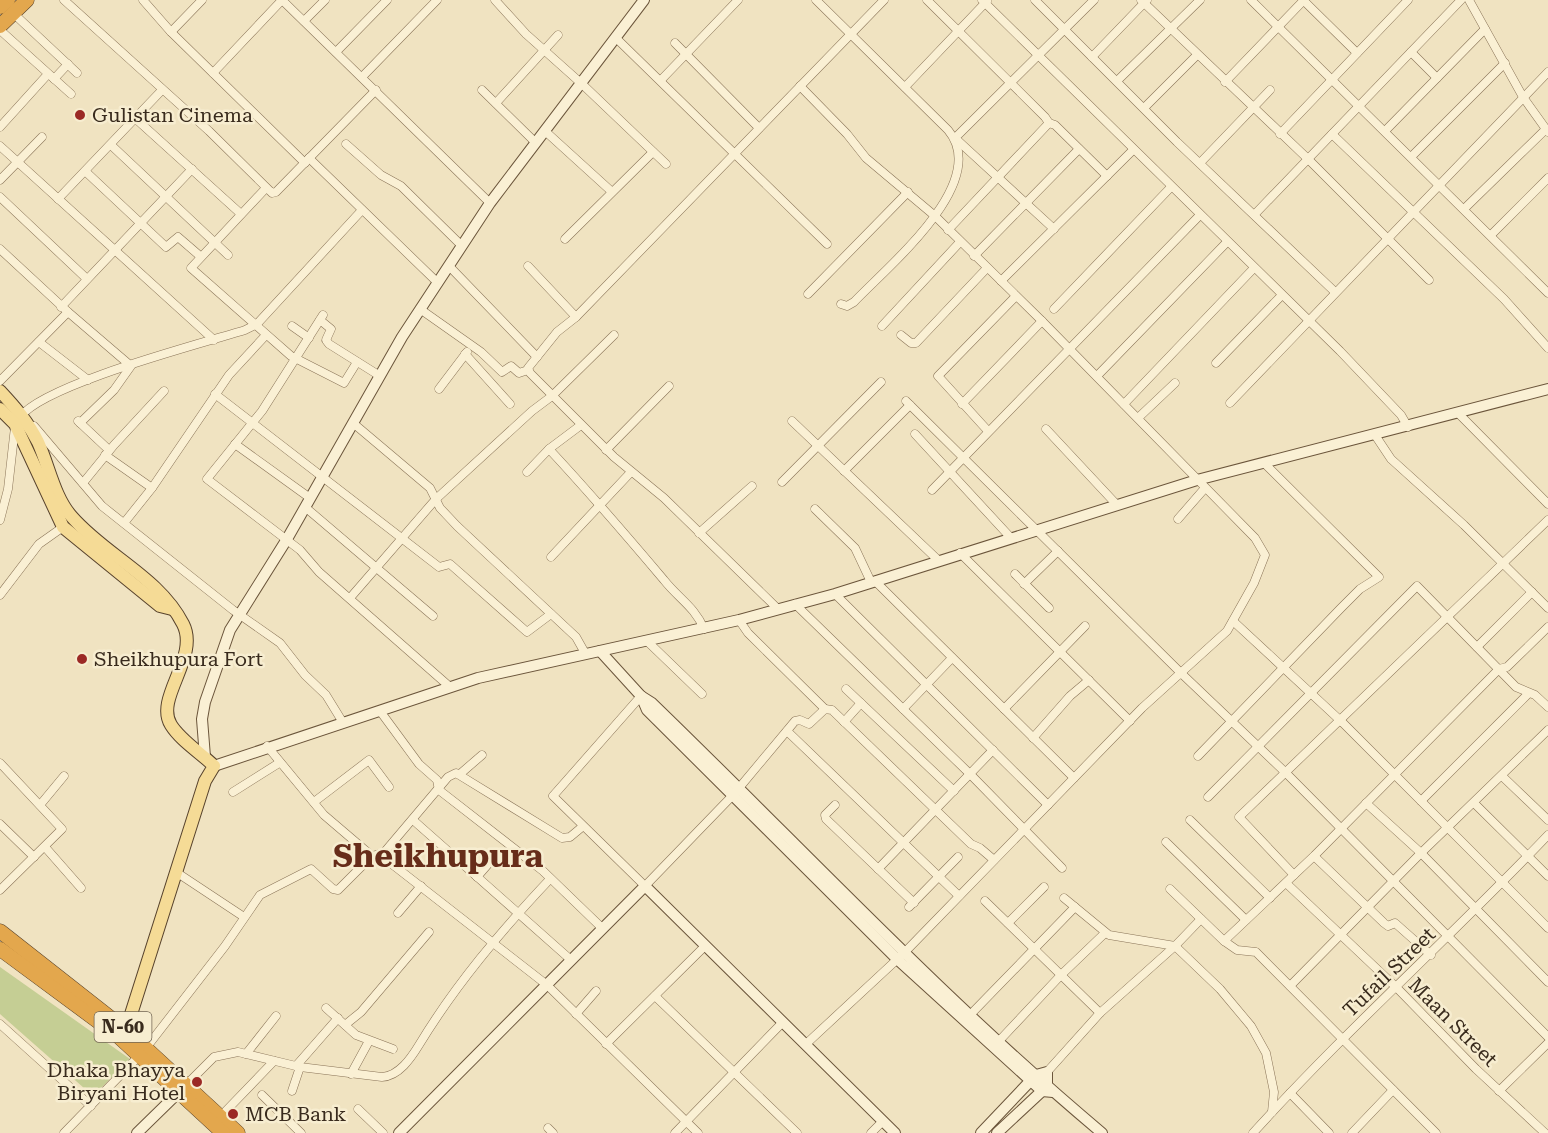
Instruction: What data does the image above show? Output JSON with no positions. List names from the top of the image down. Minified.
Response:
{"streets":{"highway":["N-60"],"street":["Tufail Street","Maan Street"]},"crossings":[["Tufail Street","Maan Street"]],"districts":["Sheikhupura"],"places":["Gulistan Cinema","Sheikhupura Fort","Dhaka Bhayya Biryani Hotel","MCB Bank"]}
